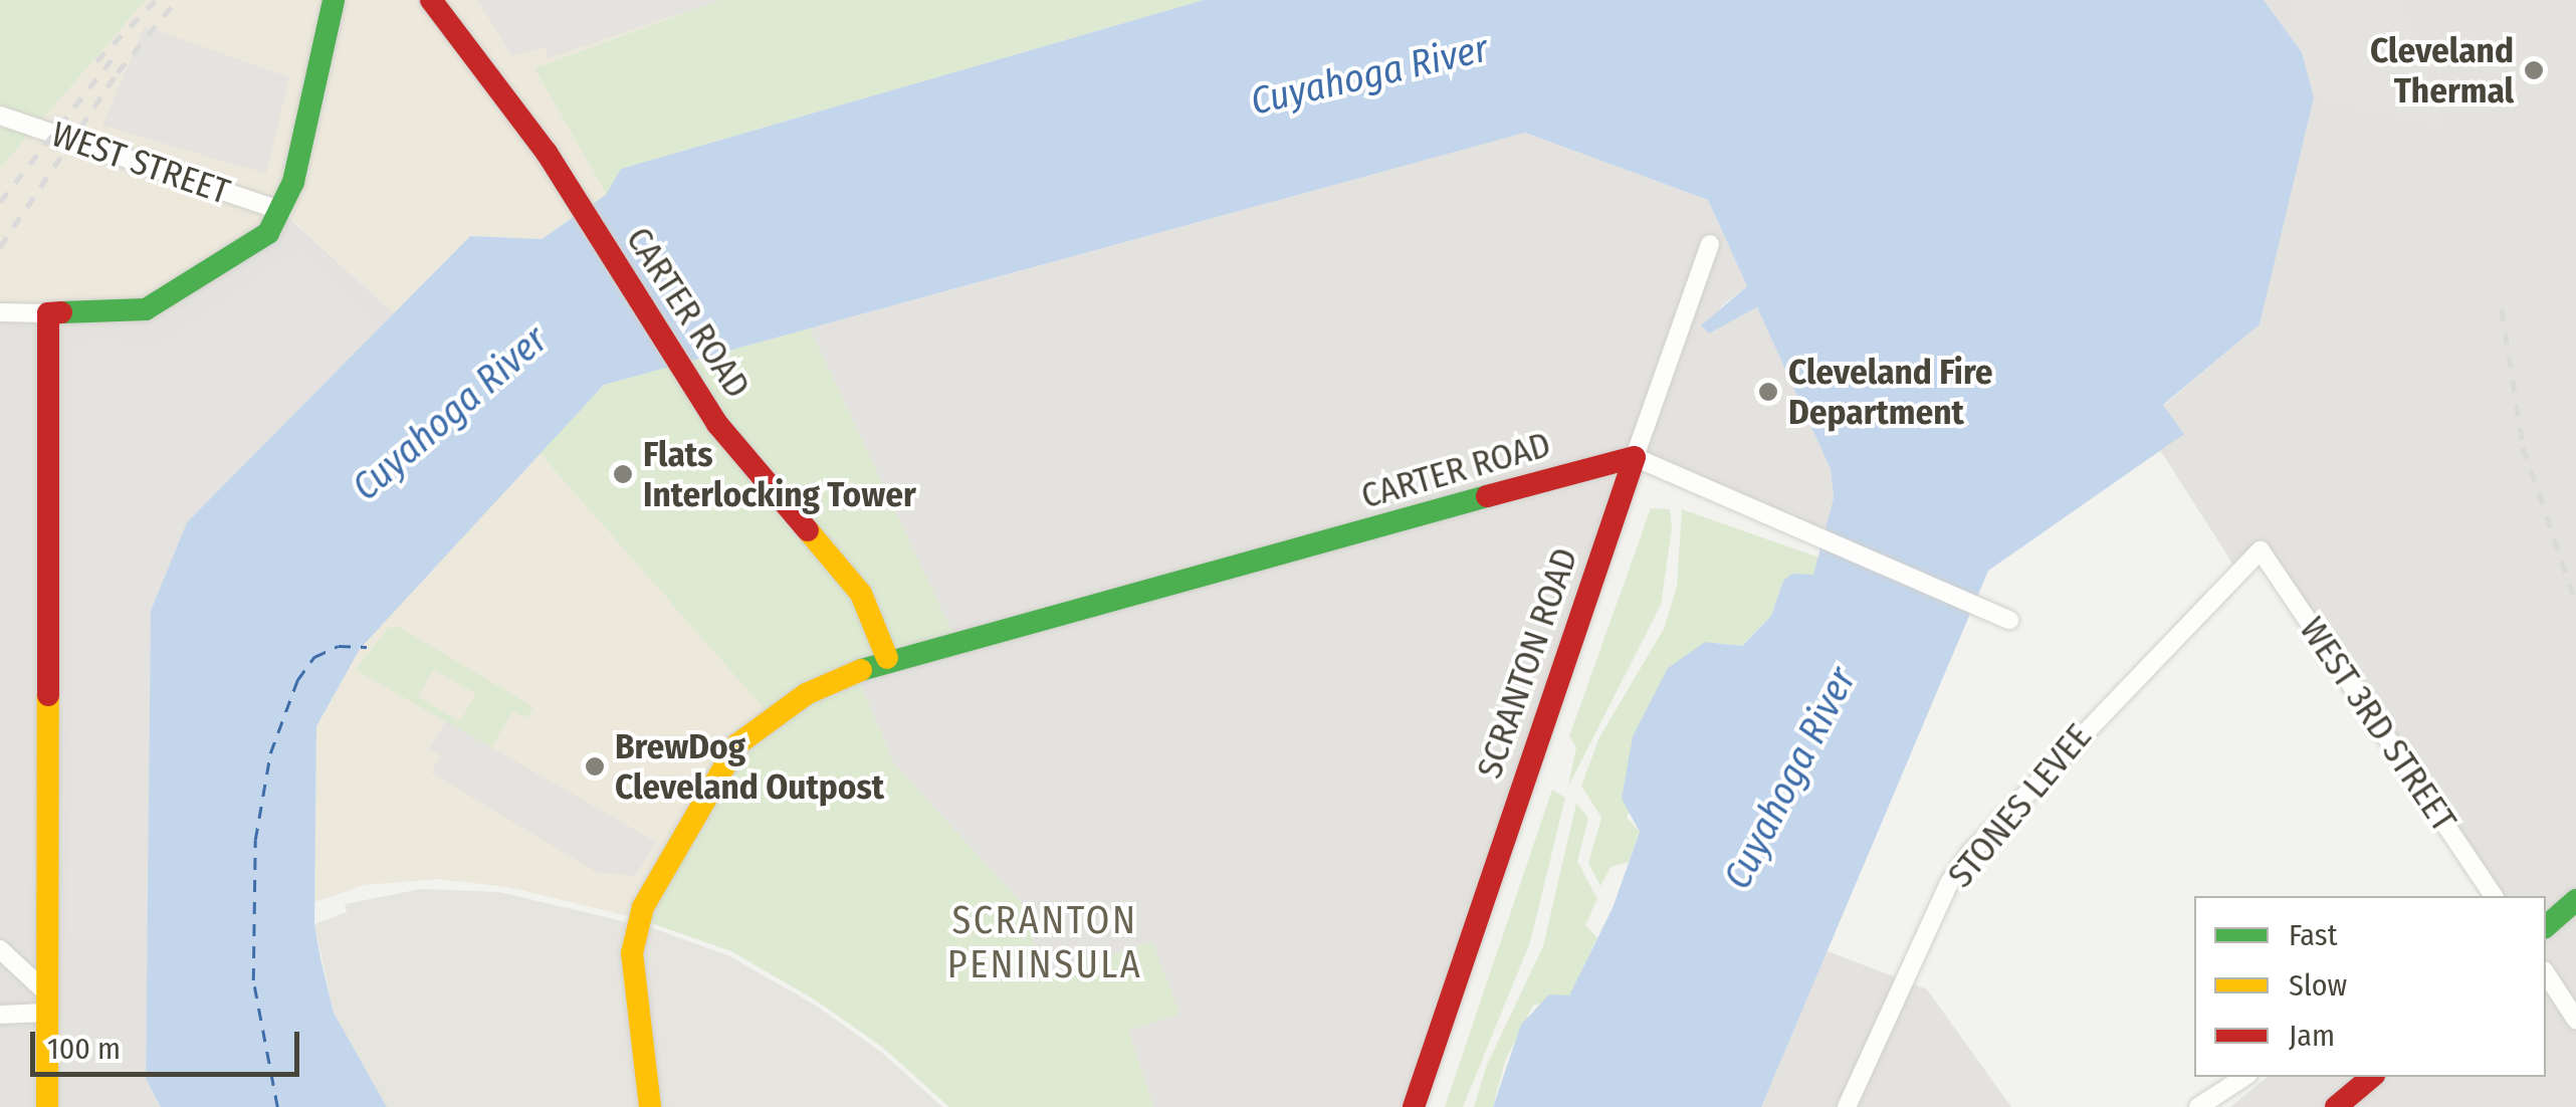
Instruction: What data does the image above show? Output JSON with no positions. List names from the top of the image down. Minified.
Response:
{"streets":{"street":["WEST STREET","CARTER ROAD","SCRANTON ROAD","WEST 3RD STREET","STONES LEVEE"]},"crossings":[["CARTER ROAD","SCRANTON ROAD"],["WEST 3RD STREET","STONES LEVEE"]],"districts":["SCRANTON PENINSULA"],"water":["Cuyahoga River"],"places":["Cleveland Thermal","Cleveland Fire Department","Flats Interlocking Tower","BrewDog Cleveland Outpost"],"legend":["Fast","Slow","Jam"],"scale_bar":"100 m"}
